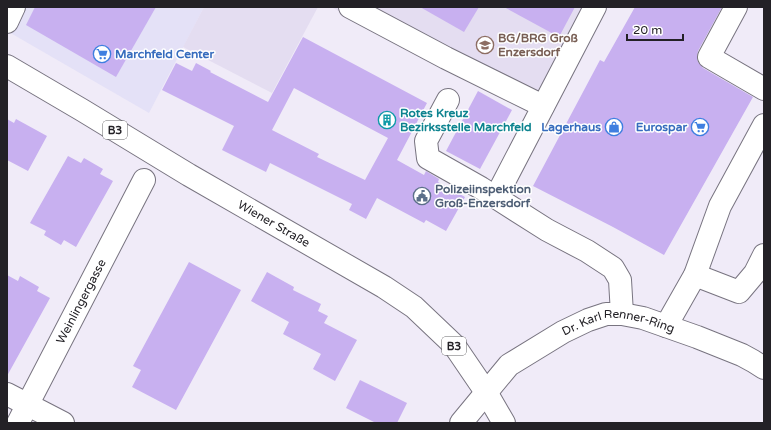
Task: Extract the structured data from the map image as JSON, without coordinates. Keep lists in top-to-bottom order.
{
  "streets": {
    "street": [
      "B3",
      "Wiener Straße",
      "Weinlingergasse",
      "Dr. Karl Renner-Ring"
    ]
  },
  "crossings": [
    ["Wiener Straße", "Dr. Karl Renner-Ring"]
  ],
  "places": {
    "school or university": ["BG/BRG Groß Enzersdorf"],
    "supermarket": ["Marchfeld Center", "Eurospar"],
    "building": ["Rotes Kreuz Bezirksstelle Marchfeld"],
    "shop": ["Lagerhaus"],
    "public building": ["Polizeiinspektion Groß-Enzersdorf"]
  },
  "scale_bar": "20 m"
}
